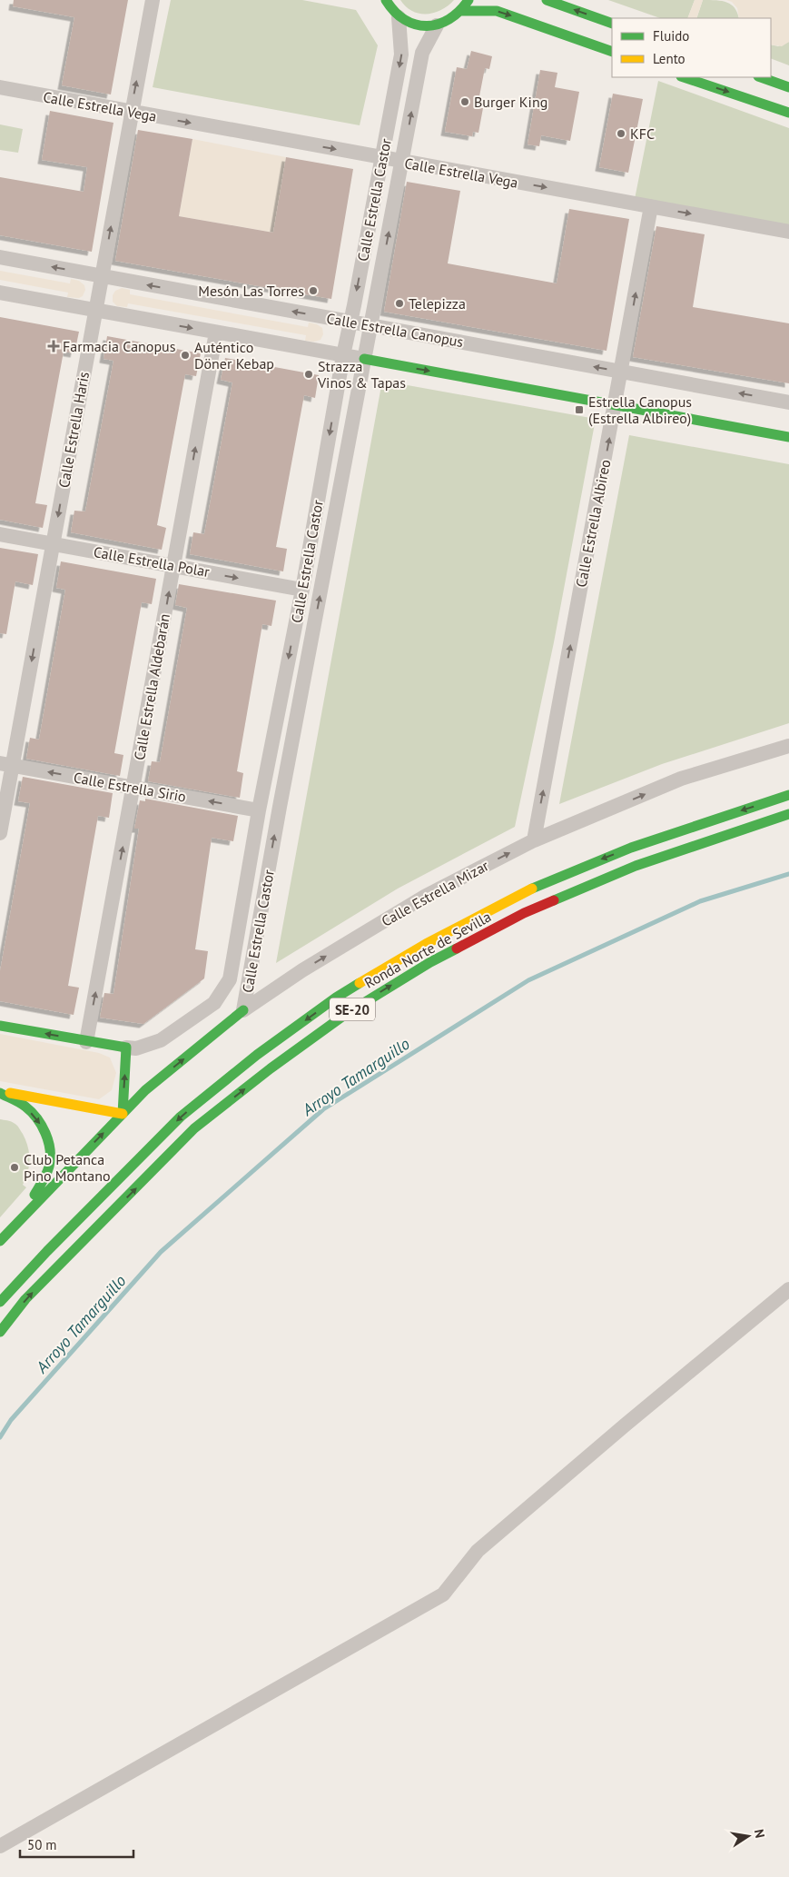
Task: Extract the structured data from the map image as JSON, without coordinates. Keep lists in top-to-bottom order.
{
  "streets": {
    "main road": ["Calle Estrella Mizar", "Ronda Norte de Sevilla", "SE-20"],
    "street": [
      "Calle Estrella Vega",
      "Calle Estrella Castor",
      "Calle Estrella Canopus",
      "Calle Estrella Haris",
      "Calle Estrella Albireo",
      "Calle Estrella Polar",
      "Calle Estrella Aldebarán",
      "Calle Estrella Sirio"
    ]
  },
  "crossings": [
    ["Calle Estrella Vega", "Calle Estrella Castor"],
    ["Calle Estrella Vega", "Calle Estrella Haris"],
    ["Calle Estrella Vega", "Calle Estrella Albireo"],
    ["Calle Estrella Castor", "Calle Estrella Canopus"],
    ["Calle Estrella Castor", "Calle Estrella Polar"],
    ["Calle Estrella Castor", "Calle Estrella Sirio"],
    ["Calle Estrella Castor", "Calle Estrella Mizar"],
    ["Calle Estrella Canopus", "Calle Estrella Haris"],
    ["Calle Estrella Canopus", "Calle Estrella Albireo"],
    ["Calle Estrella Haris", "Calle Estrella Polar"],
    ["Calle Estrella Haris", "Calle Estrella Sirio"],
    ["Calle Estrella Albireo", "Calle Estrella Mizar"],
    ["Calle Estrella Polar", "Calle Estrella Aldebarán"],
    ["Calle Estrella Aldebarán", "Calle Estrella Sirio"]
  ],
  "one_way": [
    "Calle Estrella Vega",
    "Calle Estrella Albireo",
    "Calle Estrella Polar",
    "Calle Estrella Aldebarán",
    "Calle Estrella Sirio",
    "Calle Estrella Mizar"
  ],
  "water": ["Arroyo Tamarguillo"],
  "places": {
    "other": [
      "Burger King",
      "KFC",
      "Mesón Las Torres",
      "Telepizza",
      "Auténtico Döner Kebap",
      "Strazza Vinos & Tapas",
      "Club Petanca Pino Montano"
    ],
    "health": ["Farmacia Canopus"],
    "transit": ["Estrella Canopus (Estrella Albireo)"]
  },
  "legend": ["Fluido", "Lento"],
  "scale_bar": "50 m",
  "north": "right"
}
